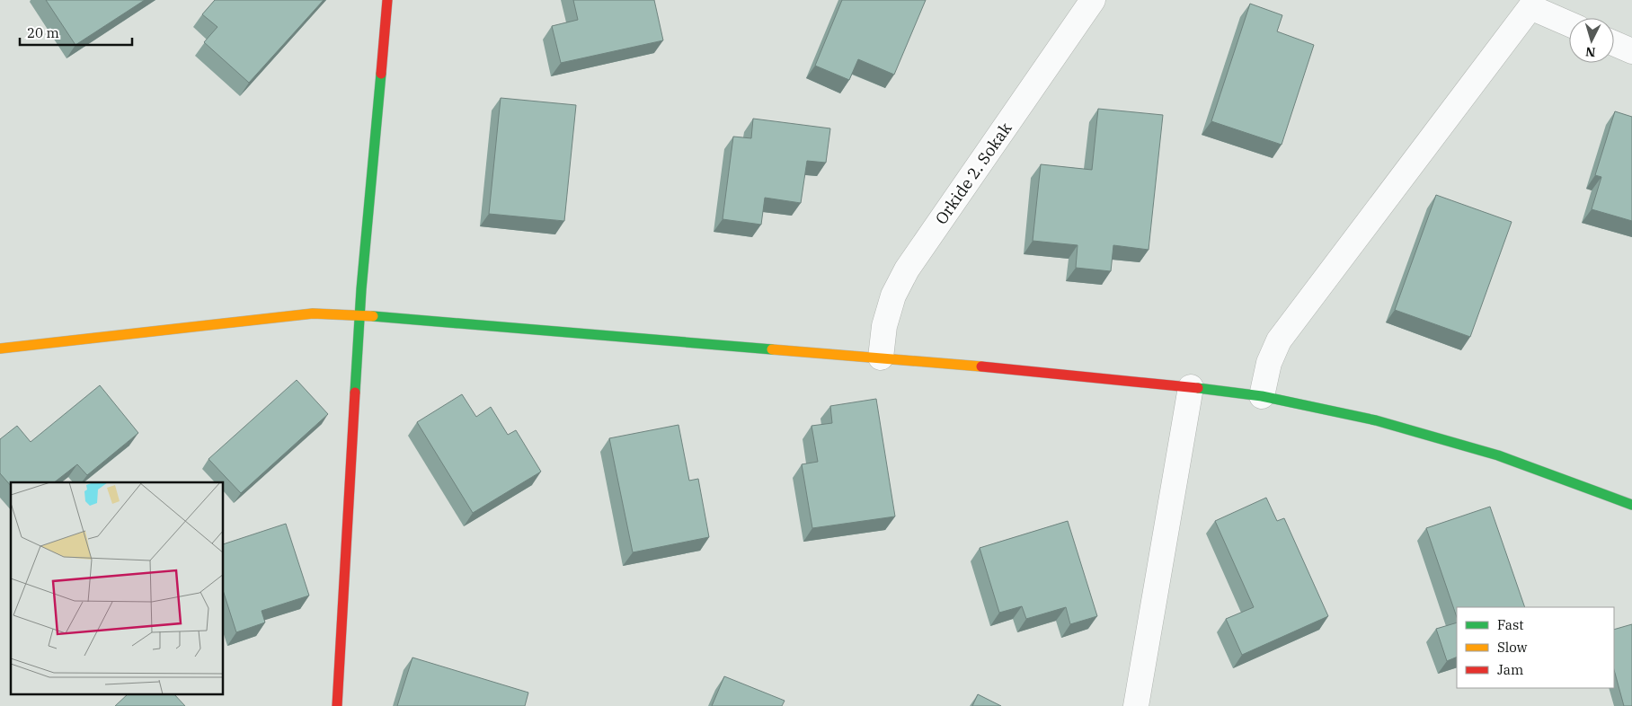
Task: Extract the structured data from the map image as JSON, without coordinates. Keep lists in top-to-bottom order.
{
  "streets": {
    "street": ["Orkide 2. Sokak"]
  },
  "legend": ["Fast", "Slow", "Jam"],
  "scale_bar": "20 m",
  "north": "bottom"
}
